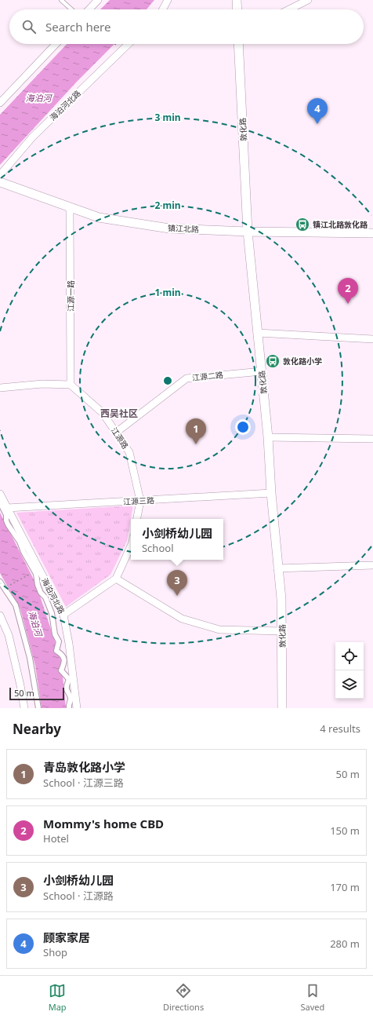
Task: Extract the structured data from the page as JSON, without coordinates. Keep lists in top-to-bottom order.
{
  "streets": {
    "street": [
      "海泊河北路",
      "敦化路",
      "镇江北路",
      "江源一路",
      "江源二路",
      "江源路",
      "江源三路"
    ]
  },
  "crossings": [
    ["海泊河北路", "江源三路"],
    ["敦化路", "镇江北路"],
    ["敦化路", "江源二路"],
    ["敦化路", "江源三路"],
    ["镇江北路", "江源一路"],
    ["江源一路", "江源路"],
    ["江源二路", "江源路"],
    ["江源路", "江源三路"]
  ],
  "districts": ["西吴社区"],
  "water": ["海泊河"],
  "places": {
    "bus stop": ["镇江北路敦化路", "敦化路小学"]
  },
  "scale_bar": "50 m",
  "page": {
    "search": "Search here",
    "pins": [
      "4",
      "2",
      "1",
      "3"
    ],
    "popup": ["小剑桥幼儿园", "School"],
    "scale": "50 m",
    "heading": ["Nearby", "4 results"],
    "list": [
      {
        "mark": "1",
        "name": "青岛敦化路小学",
        "note": "School · 江源三路",
        "value": "50 m"
      },
      {
        "mark": "2",
        "name": "Mommy's home CBD",
        "note": "Hotel",
        "value": "150 m"
      },
      {
        "mark": "3",
        "name": "小剑桥幼儿园",
        "note": "School · 江源路",
        "value": "170 m"
      },
      {
        "mark": "4",
        "name": "顾家家居",
        "note": "Shop",
        "value": "280 m"
      }
    ],
    "nav": ["Map", "Directions", "Saved"]
  },
  "rings": ["3 min", "2 min", "1 min"]
}
